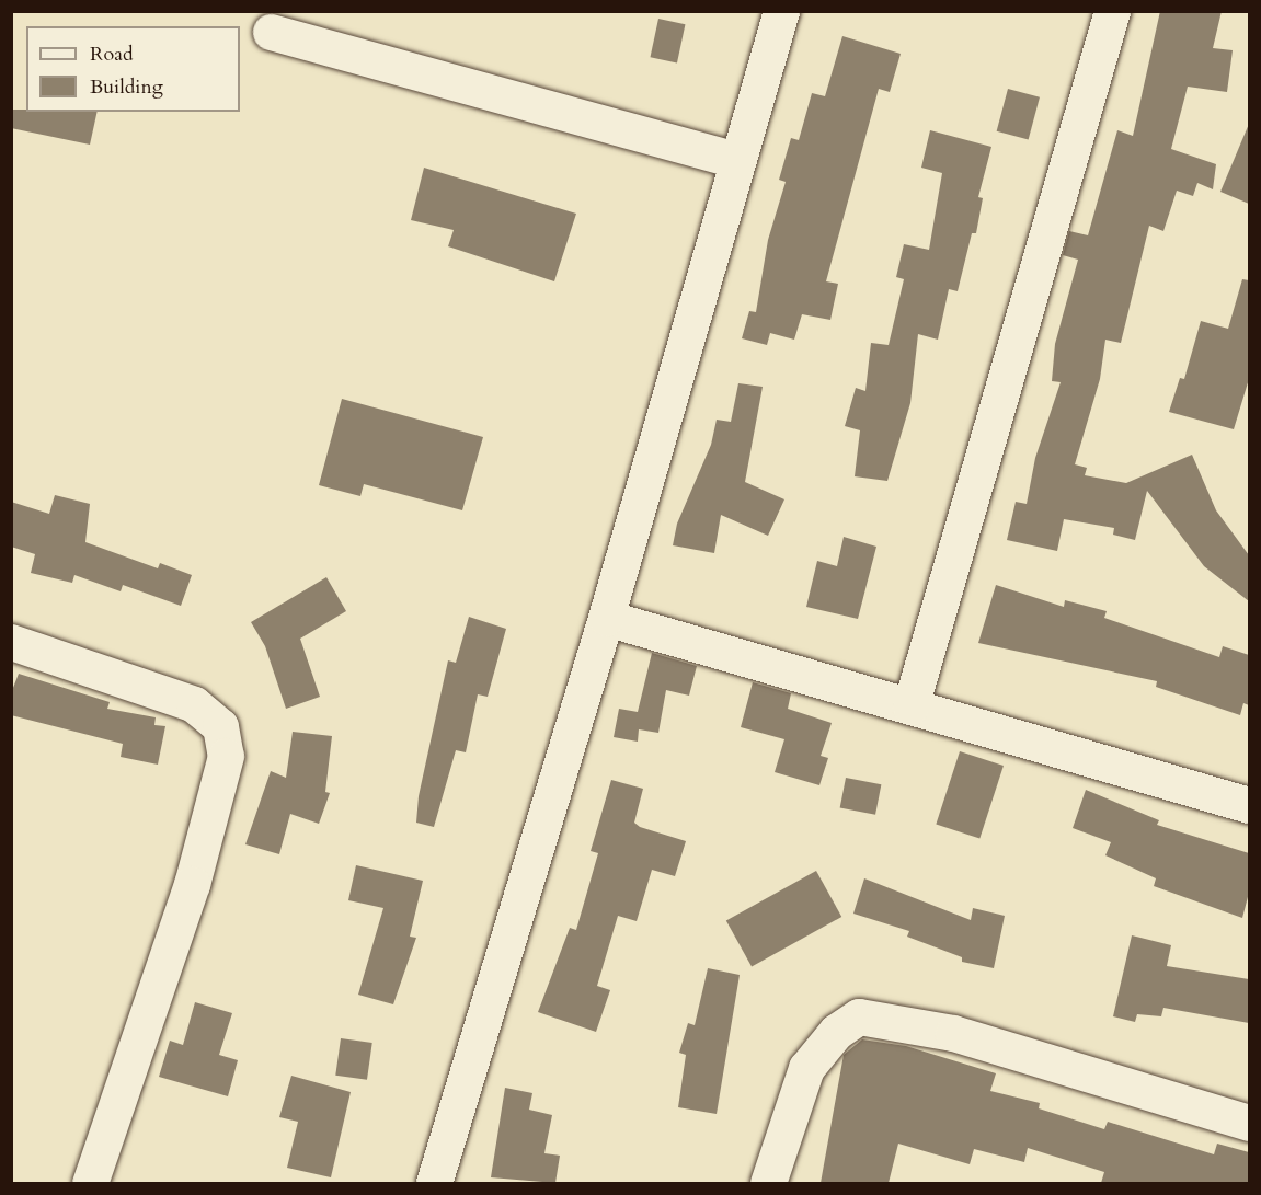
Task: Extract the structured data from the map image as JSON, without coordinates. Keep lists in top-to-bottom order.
{
  "legend": ["Road", "Building"]
}
